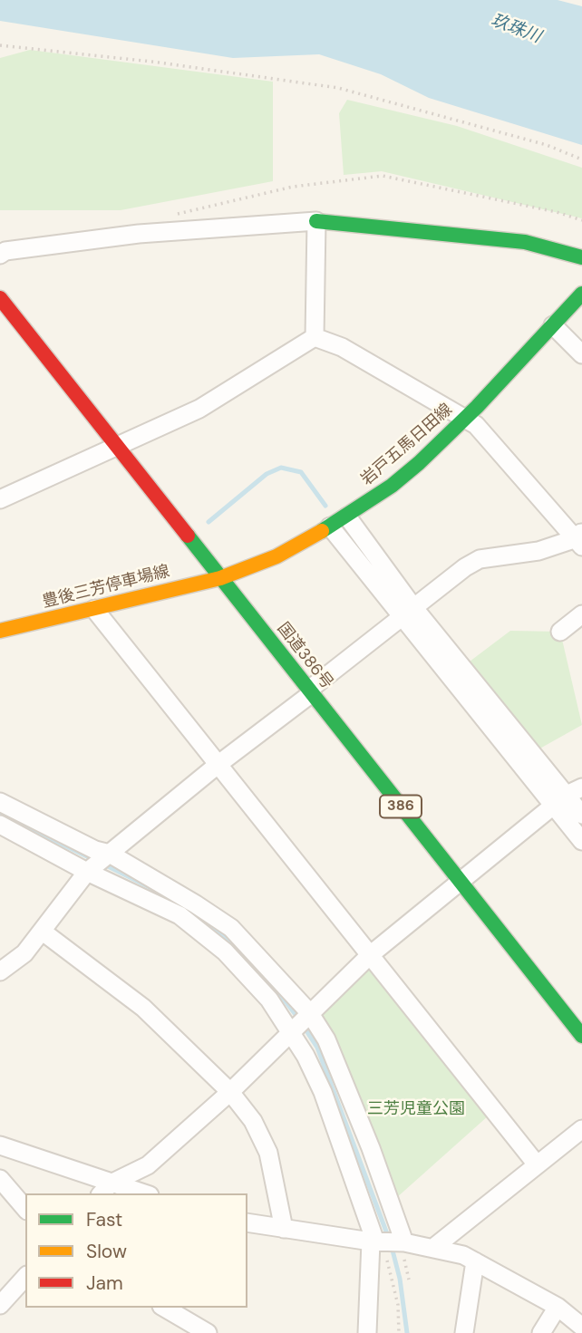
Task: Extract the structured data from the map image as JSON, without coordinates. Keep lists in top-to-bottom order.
{
  "streets": {
    "main road": [
      "岩戸五馬日田線",
      "豊後三芳停車場線",
      "国道386号",
      "386"
    ]
  },
  "crossings": [
    ["岩戸五馬日田線", "豊後三芳停車場線"],
    ["岩戸五馬日田線", "国道386号"],
    ["豊後三芳停車場線", "国道386号"]
  ],
  "water": ["玖珠川"],
  "parks": ["三芳児童公園"],
  "legend": ["Fast", "Slow", "Jam"]
}
